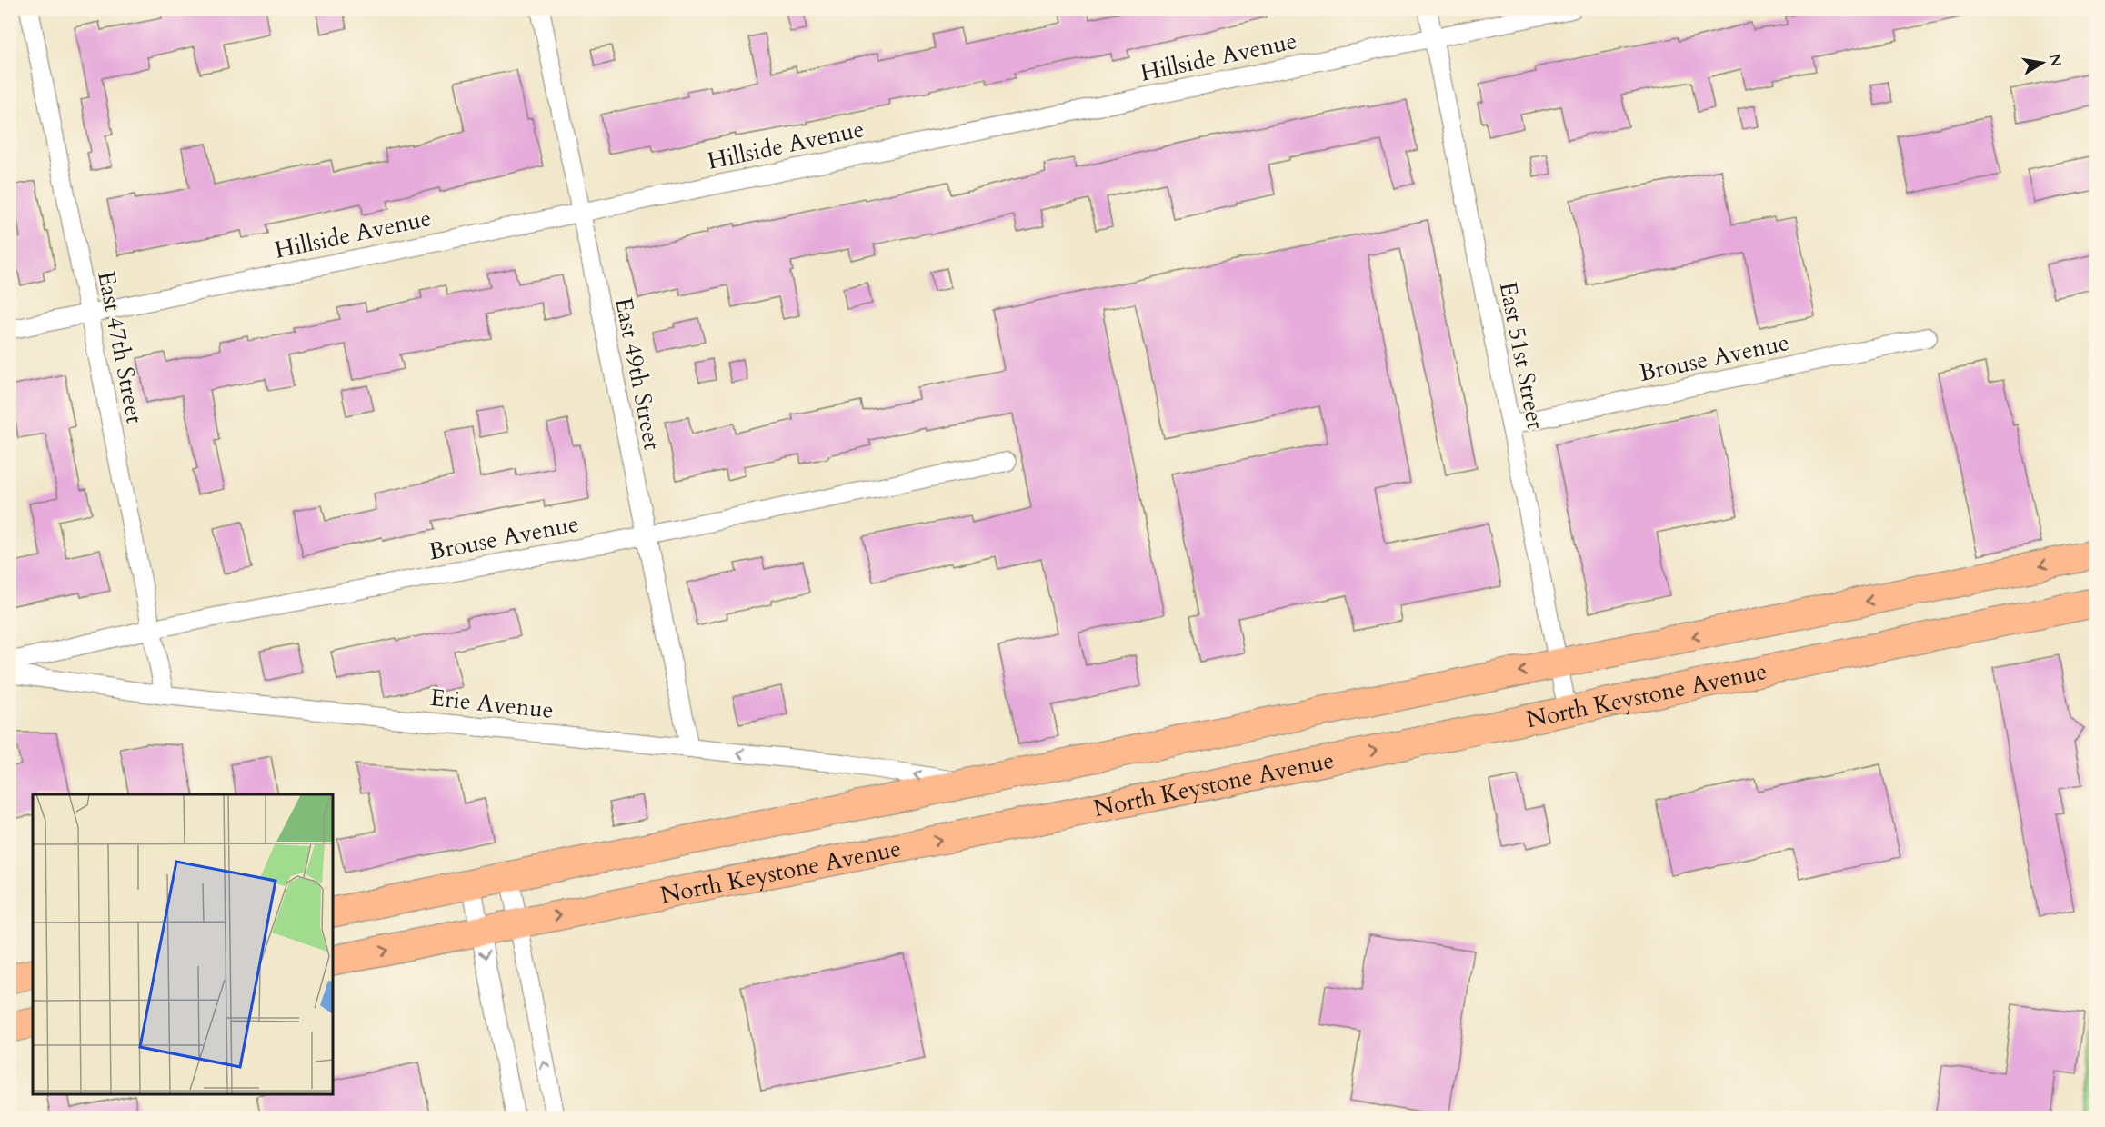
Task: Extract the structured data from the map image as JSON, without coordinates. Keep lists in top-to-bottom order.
{
  "streets": {
    "main road": ["North Keystone Avenue"],
    "street": [
      "Hillside Avenue",
      "East 47th Street",
      "East 51st Street",
      "Brouse Avenue",
      "East 49th Street",
      "Erie Avenue"
    ]
  },
  "crossings": [
    ["Hillside Avenue", "East 47th Street"],
    ["Hillside Avenue", "East 51st Street"],
    ["Hillside Avenue", "East 49th Street"],
    ["East 47th Street", "Brouse Avenue"],
    ["East 47th Street", "Erie Avenue"],
    ["East 51st Street", "Brouse Avenue"],
    ["East 51st Street", "North Keystone Avenue"],
    ["Brouse Avenue", "East 49th Street"],
    ["East 49th Street", "Erie Avenue"],
    ["North Keystone Avenue", "Erie Avenue"]
  ],
  "north": "right"
}
